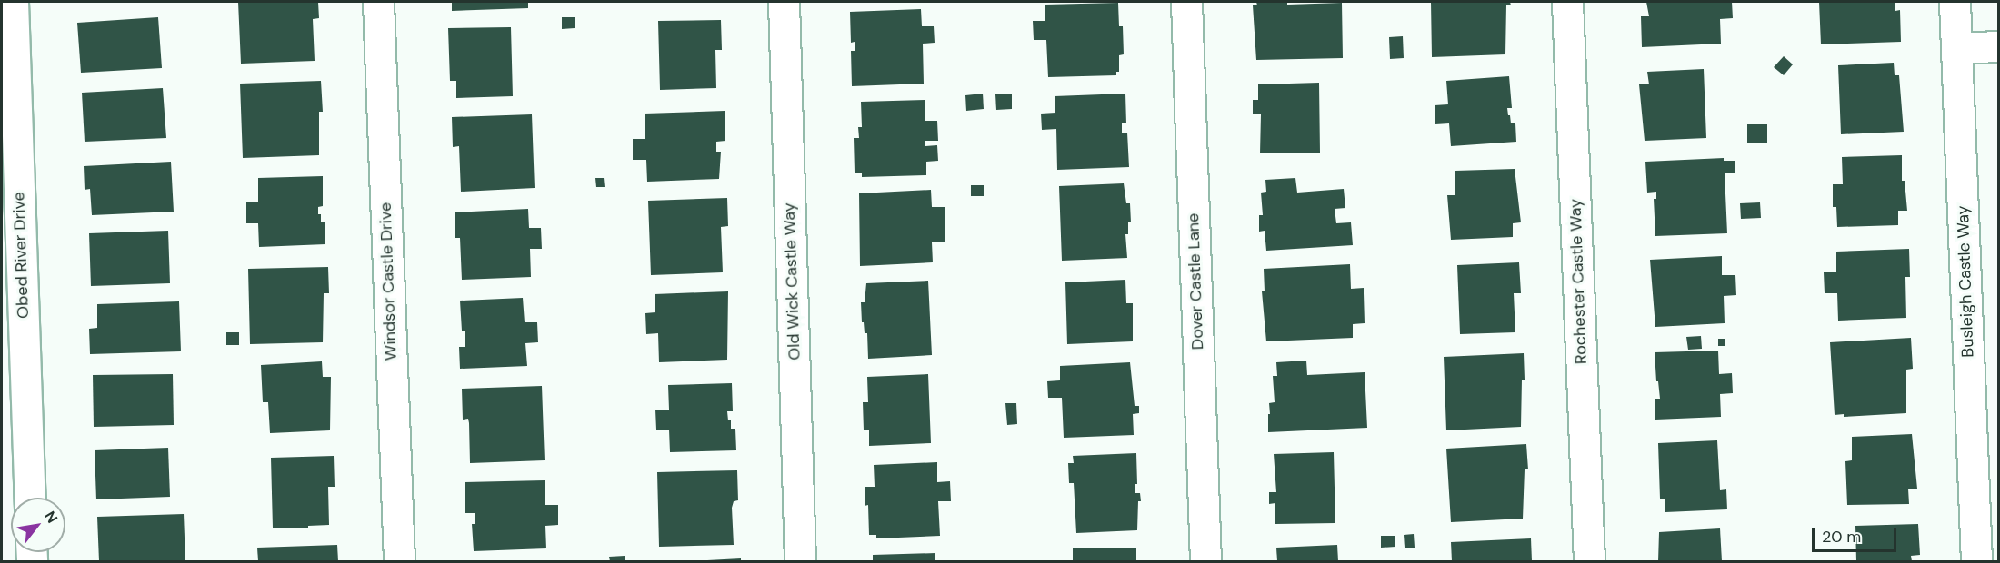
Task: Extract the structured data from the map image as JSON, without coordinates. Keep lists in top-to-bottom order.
{
  "streets": {
    "street": [
      "Obed River Drive",
      "Windsor Castle Drive",
      "Old Wick Castle Way",
      "Dover Castle Lane",
      "Rochester Castle Way",
      "Busleigh Castle Way"
    ]
  },
  "scale_bar": "20 m",
  "north": "top right"
}
